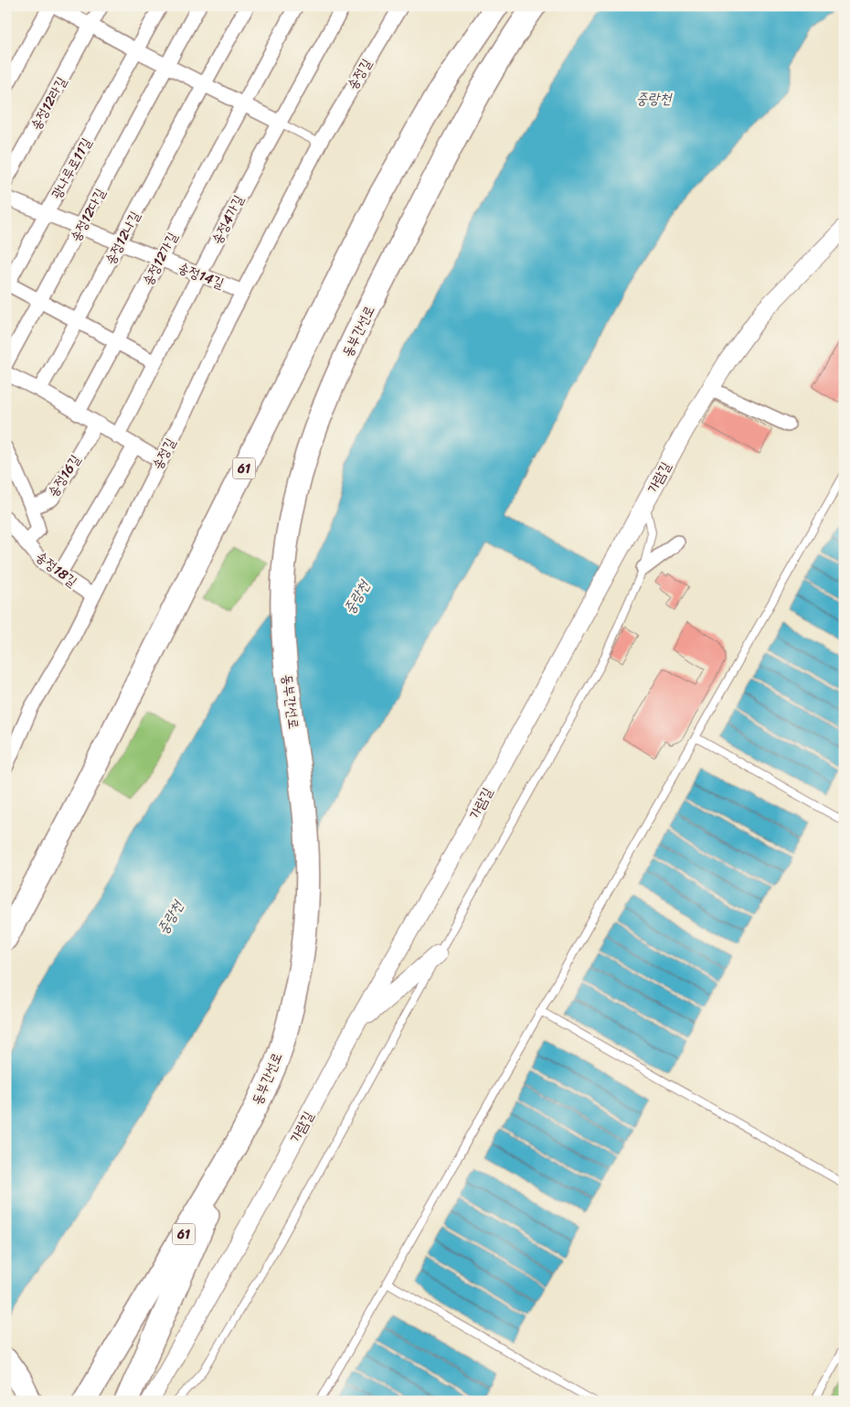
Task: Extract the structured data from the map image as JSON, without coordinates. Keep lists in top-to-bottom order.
{
  "streets": {
    "highway": ["동부간선로", "61"],
    "street": [
      "송정길",
      "송정12라길",
      "광나루로11길",
      "송정12다길",
      "송정4가길",
      "송정12나길",
      "송정12가길",
      "송정14길",
      "송정16길",
      "가람길",
      "송정18길"
    ]
  },
  "crossings": [
    ["송정길", "송정14길"],
    ["송정길", "송정18길"],
    ["광나루로11길", "송정14길"],
    ["송정12다길", "송정14길"],
    ["송정4가길", "송정14길"],
    ["송정12나길", "송정14길"],
    ["송정12가길", "송정14길"]
  ],
  "water": ["중랑천"]
}
